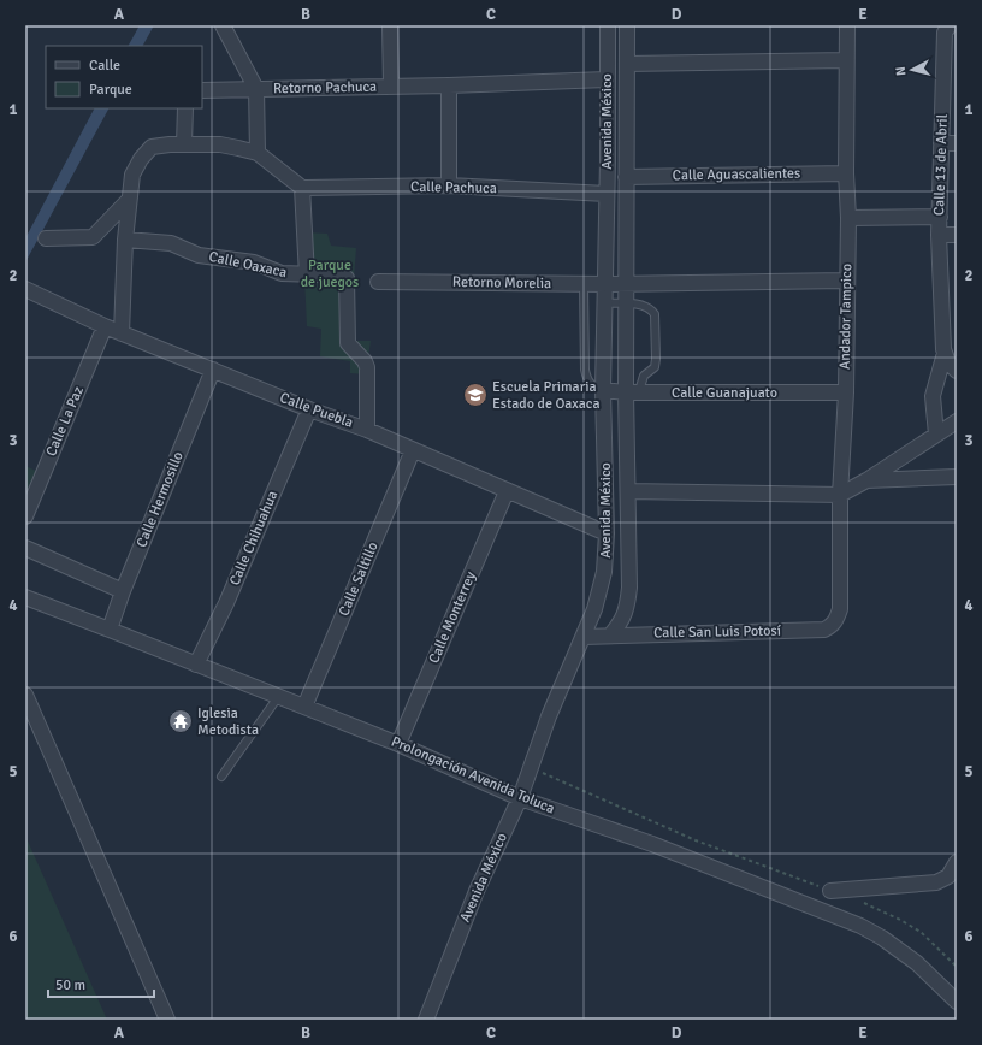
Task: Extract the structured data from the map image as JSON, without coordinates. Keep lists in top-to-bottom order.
{
  "streets": {
    "street": [
      "Retorno Pachuca",
      "Avenida México",
      "Calle 13 de Abril",
      "Calle Aguascalientes",
      "Calle Pachuca",
      "Calle Oaxaca",
      "Retorno Morelia",
      "Andador Tampico",
      "Calle Guanajuato",
      "Calle Puebla",
      "Calle La Paz",
      "Calle Hermosillo",
      "Calle Chihuahua",
      "Calle Saltillo",
      "Calle Monterrey",
      "Calle San Luis Potosí",
      "Prolongación Avenida Toluca"
    ]
  },
  "crossings": [
    ["Retorno Pachuca", "Avenida México"],
    ["Avenida México", "Calle Aguascalientes"],
    ["Avenida México", "Calle Pachuca"],
    ["Avenida México", "Retorno Morelia"],
    ["Avenida México", "Calle Guanajuato"],
    ["Avenida México", "Calle Puebla"],
    ["Avenida México", "Calle San Luis Potosí"],
    ["Avenida México", "Prolongación Avenida Toluca"],
    ["Calle Aguascalientes", "Andador Tampico"],
    ["Calle Oaxaca", "Calle Puebla"],
    ["Andador Tampico", "Calle Guanajuato"],
    ["Andador Tampico", "Calle San Luis Potosí"],
    ["Calle Puebla", "Calle La Paz"],
    ["Calle Puebla", "Calle Hermosillo"],
    ["Calle Puebla", "Calle Chihuahua"],
    ["Calle Puebla", "Calle Saltillo"],
    ["Calle Puebla", "Calle Monterrey"],
    ["Calle Hermosillo", "Prolongación Avenida Toluca"],
    ["Calle Chihuahua", "Prolongación Avenida Toluca"],
    ["Calle Saltillo", "Prolongación Avenida Toluca"],
    ["Calle Monterrey", "Prolongación Avenida Toluca"]
  ],
  "parks": ["Parque de juegos"],
  "places": {
    "school or university": ["Escuela Primaria Estado de Oaxaca"],
    "temple": ["Iglesia Metodista"]
  },
  "legend": ["Calle", "Parque"],
  "scale_bar": "50 m",
  "north": "left",
  "grid": {
    "columns": [
      "A",
      "B",
      "C",
      "D",
      "E"
    ],
    "rows": [
      "1",
      "2",
      "3",
      "4",
      "5",
      "6"
    ]
  }
}
